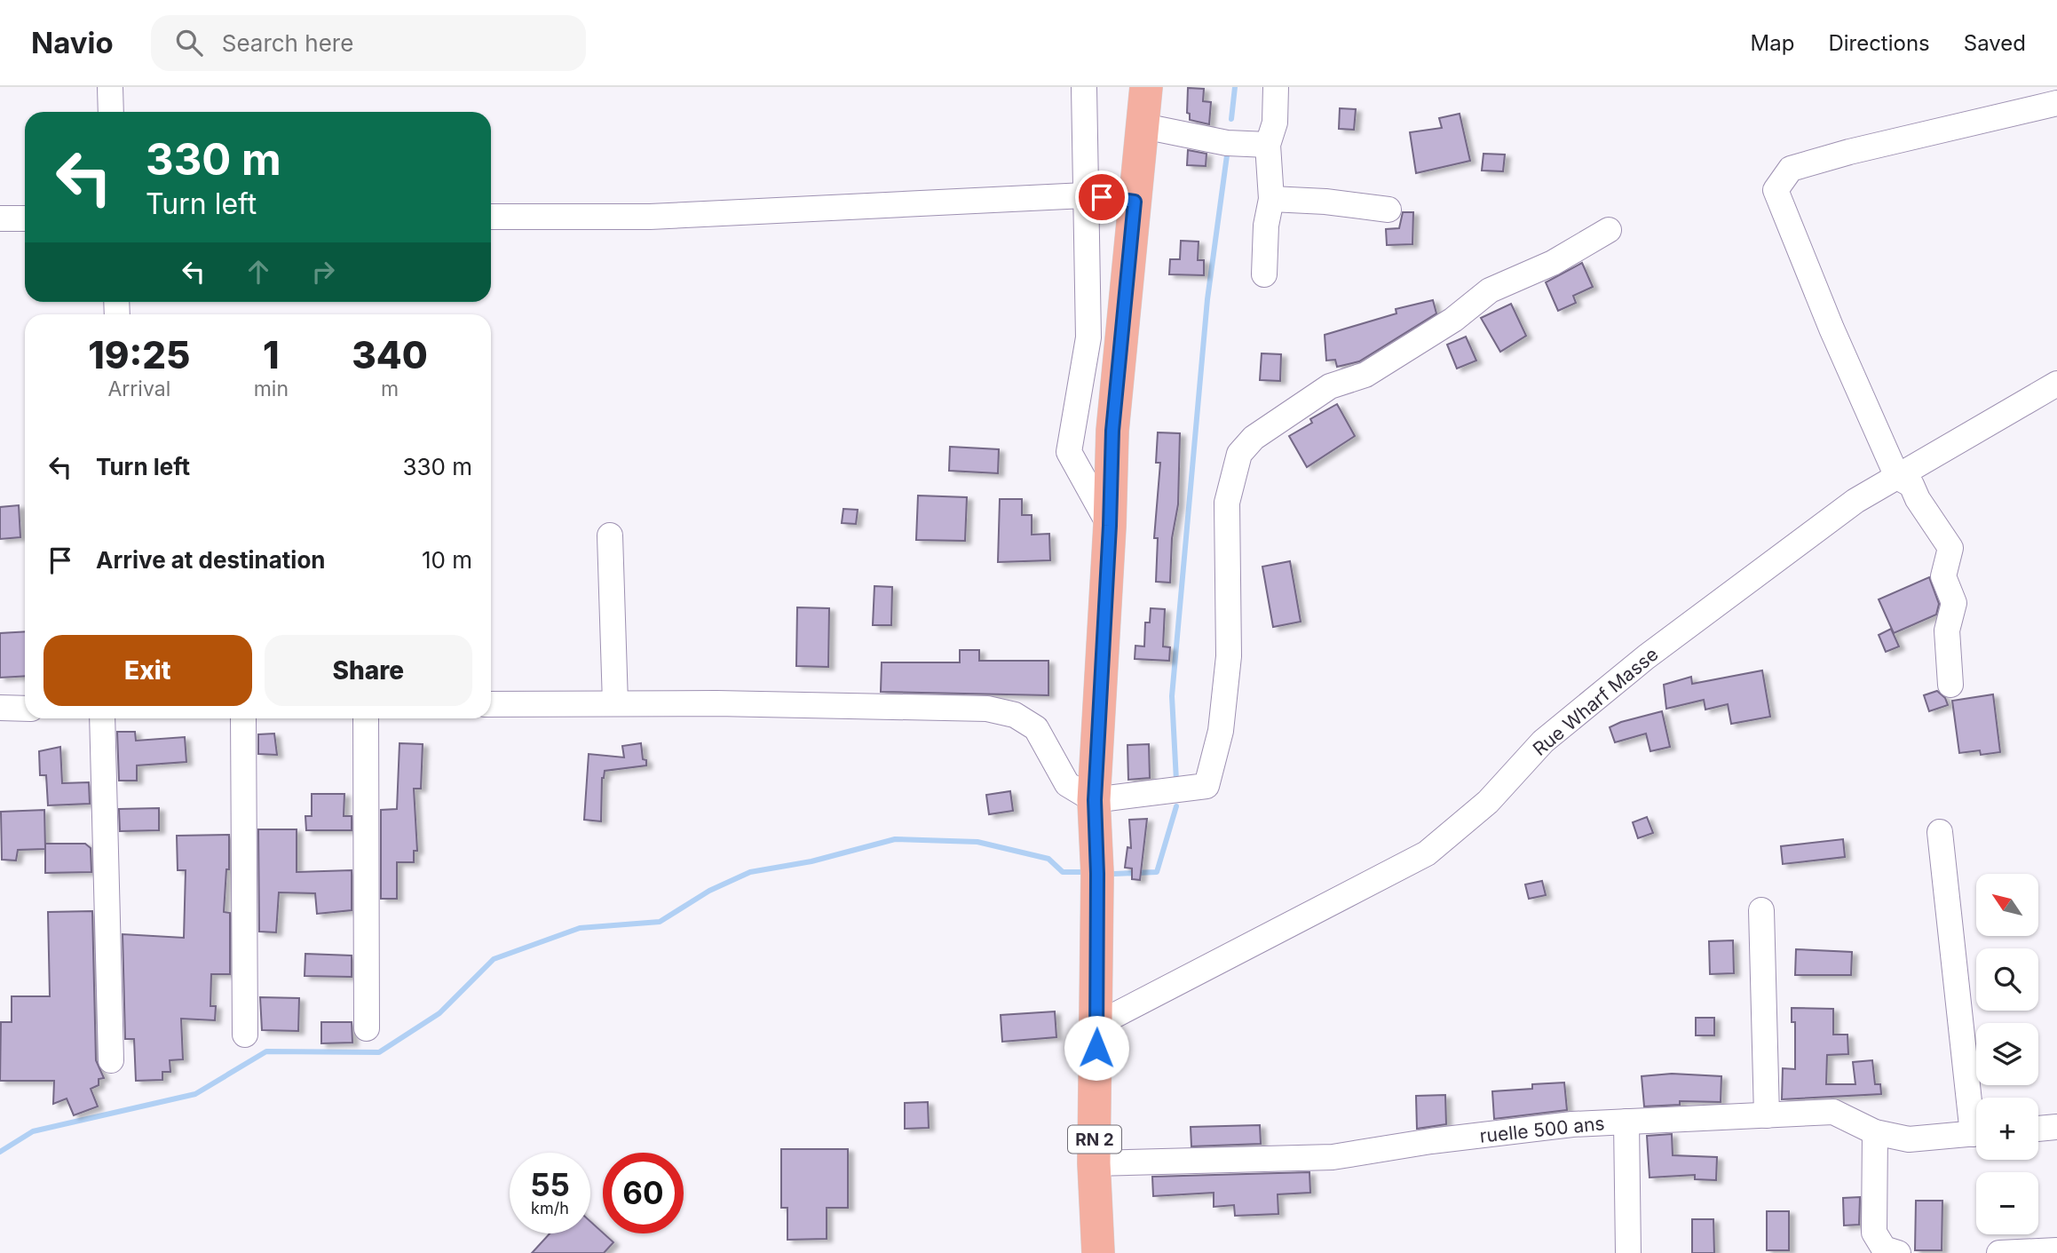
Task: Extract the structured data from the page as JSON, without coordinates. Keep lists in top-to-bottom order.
{
  "streets": {
    "main road": ["RN 2"],
    "street": ["Rue Wharf Masse", "ruelle 500 ans"]
  },
  "crossings": [
    ["Rue Wharf Masse", "RN 2"],
    ["ruelle 500 ans", "RN 2"]
  ],
  "north": "top left",
  "page": {
    "header": "Navio",
    "search": "Search here",
    "nav": ["Map", "Directions", "Saved"],
    "turn": ["330 m", "Turn left"],
    "eta": [
      "19:25",
      "Arrival",
      "1",
      "min",
      "340",
      "m"
    ],
    "list": [
      {
        "name": "Turn left",
        "value": "330 m"
      },
      {
        "name": "Arrive at destination",
        "value": "10 m"
      }
    ],
    "buttons": ["Exit", "Share"],
    "map_buttons": ["+", "−"],
    "speed": "55 km/h",
    "limit": "60"
  }
}
